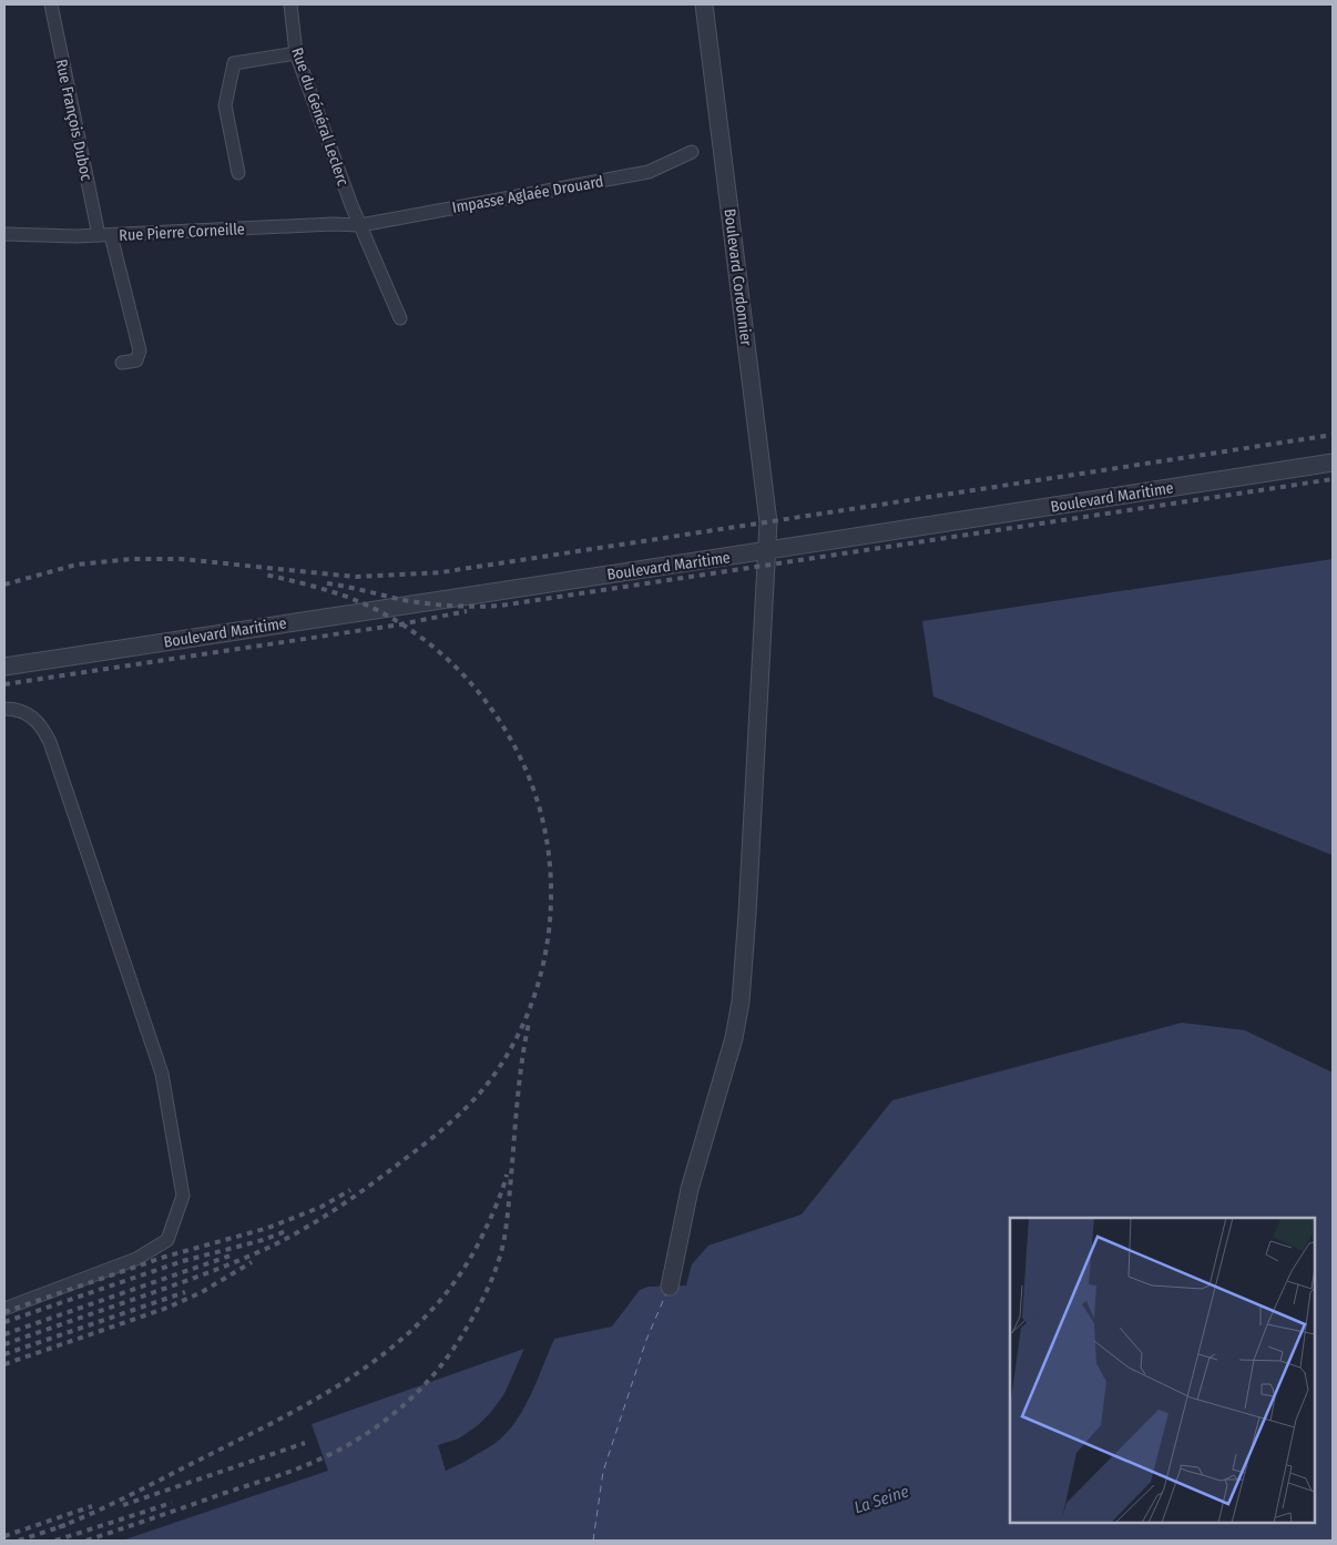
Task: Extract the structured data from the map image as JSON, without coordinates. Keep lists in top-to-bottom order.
{
  "streets": {
    "street": [
      "Rue du Général Leclerc",
      "Rue François Duboc",
      "Impasse Aglaée Drouard",
      "Rue Pierre Corneille",
      "Boulevard Cordonnier",
      "Boulevard Maritime"
    ]
  },
  "crossings": [
    ["Rue du Général Leclerc", "Impasse Aglaée Drouard"],
    ["Rue du Général Leclerc", "Rue Pierre Corneille"],
    ["Rue François Duboc", "Rue Pierre Corneille"],
    ["Impasse Aglaée Drouard", "Rue Pierre Corneille"],
    ["Boulevard Cordonnier", "Boulevard Maritime"]
  ],
  "water": ["La Seine"]
}
